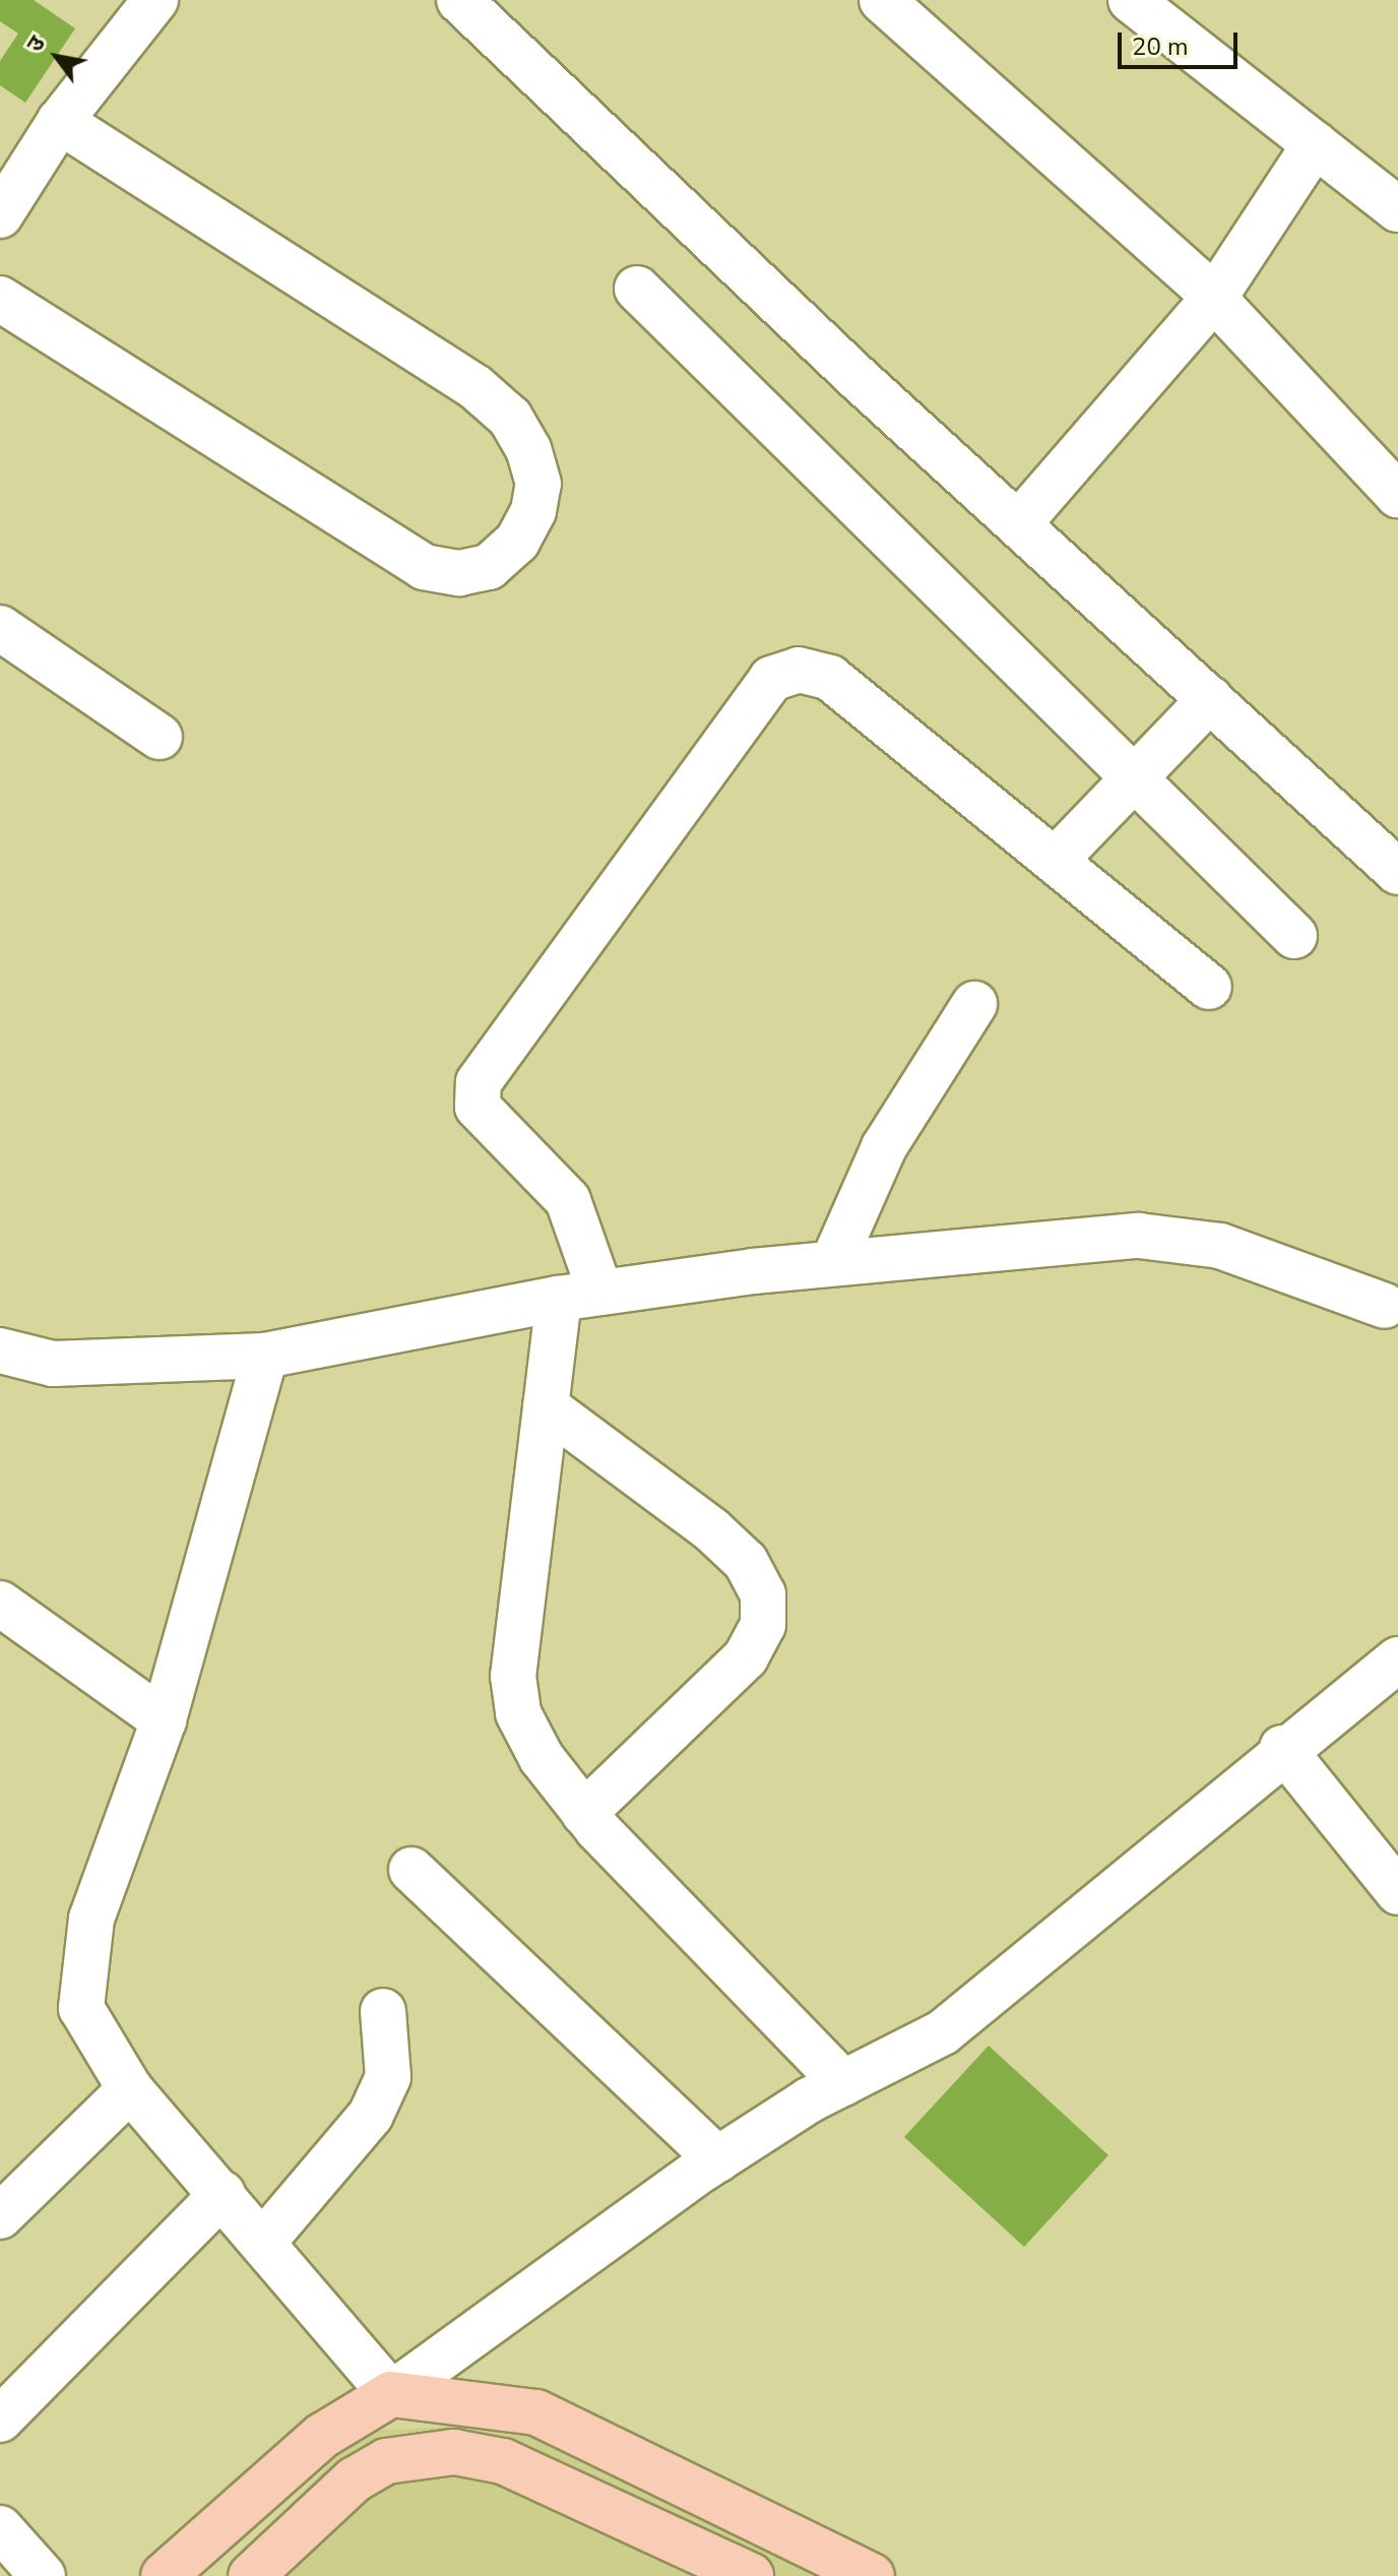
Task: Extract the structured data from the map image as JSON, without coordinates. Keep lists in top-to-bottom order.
{
  "scale_bar": "20 m",
  "north": "top left"
}
